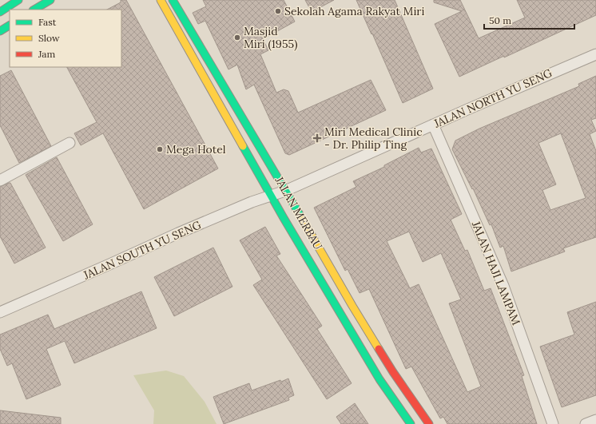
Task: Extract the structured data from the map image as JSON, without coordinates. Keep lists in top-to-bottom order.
{
  "streets": {
    "street": [
      "JALAN NORTH YU SENG",
      "JALAN MERBAU",
      "JALAN SOUTH YU SENG",
      "JALAN HAJI LAMPAM"
    ]
  },
  "crossings": [
    ["JALAN NORTH YU SENG", "JALAN MERBAU"],
    ["JALAN NORTH YU SENG", "JALAN SOUTH YU SENG"],
    ["JALAN NORTH YU SENG", "JALAN HAJI LAMPAM"],
    ["JALAN MERBAU", "JALAN SOUTH YU SENG"]
  ],
  "places": {
    "other": ["Sekolah Agama Rakyat Miri", "Masjid Miri (1955)", "Mega Hotel"],
    "health": ["Miri Medical Clinic - Dr. Philip Ting"]
  },
  "legend": ["Fast", "Slow", "Jam"],
  "scale_bar": "50 m"
}
